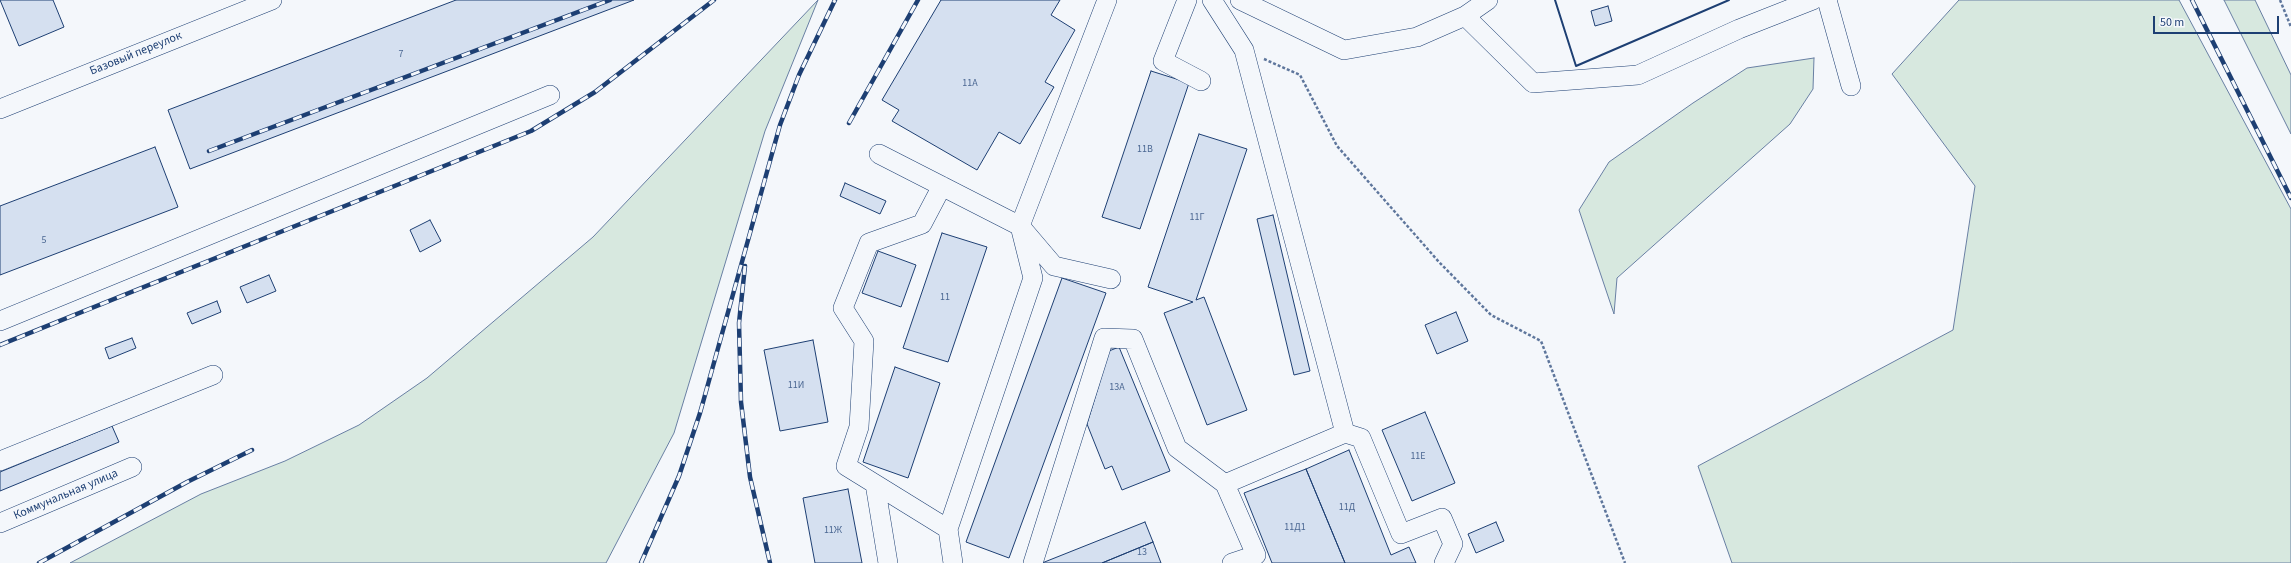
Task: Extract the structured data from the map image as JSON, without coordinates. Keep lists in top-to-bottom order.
{
  "streets": {
    "street": ["Базовый переулок", "Коммунальная улица"]
  },
  "house_numbers": [
    "7",
    "11А",
    "11В",
    "11Г",
    "5",
    "11",
    "11И",
    "13А",
    "11Е",
    "11Д",
    "11Д1",
    "11Ж",
    "13"
  ],
  "scale_bar": "50 m"
}
